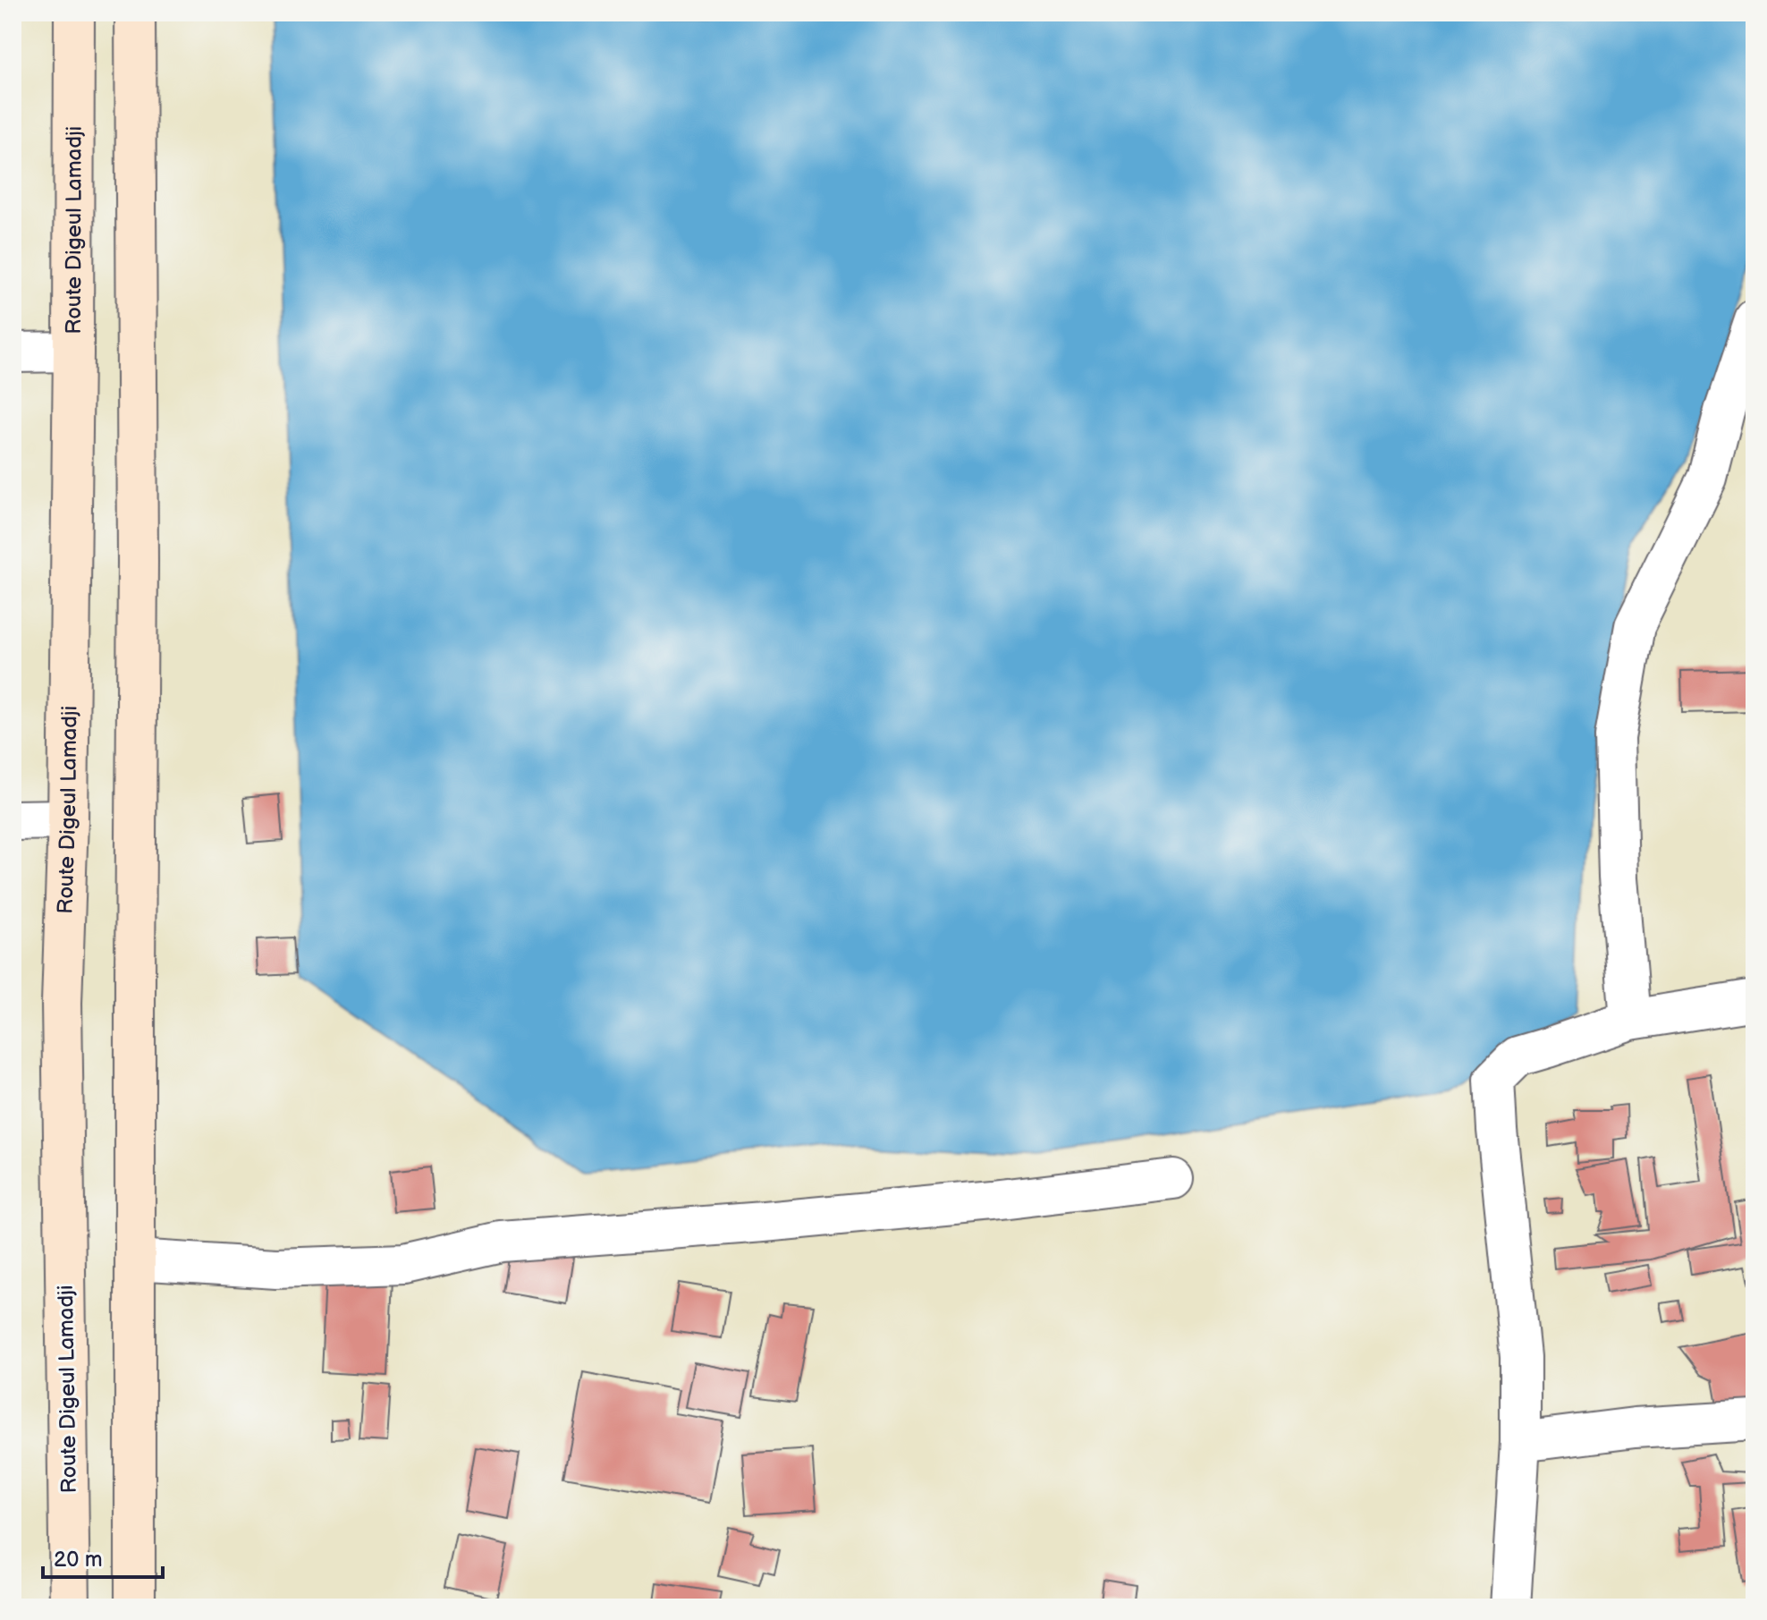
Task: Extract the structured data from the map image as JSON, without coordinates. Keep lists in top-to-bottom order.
{
  "streets": {
    "main road": ["Route Digeul Lamadji"]
  },
  "scale_bar": "20 m"
}
